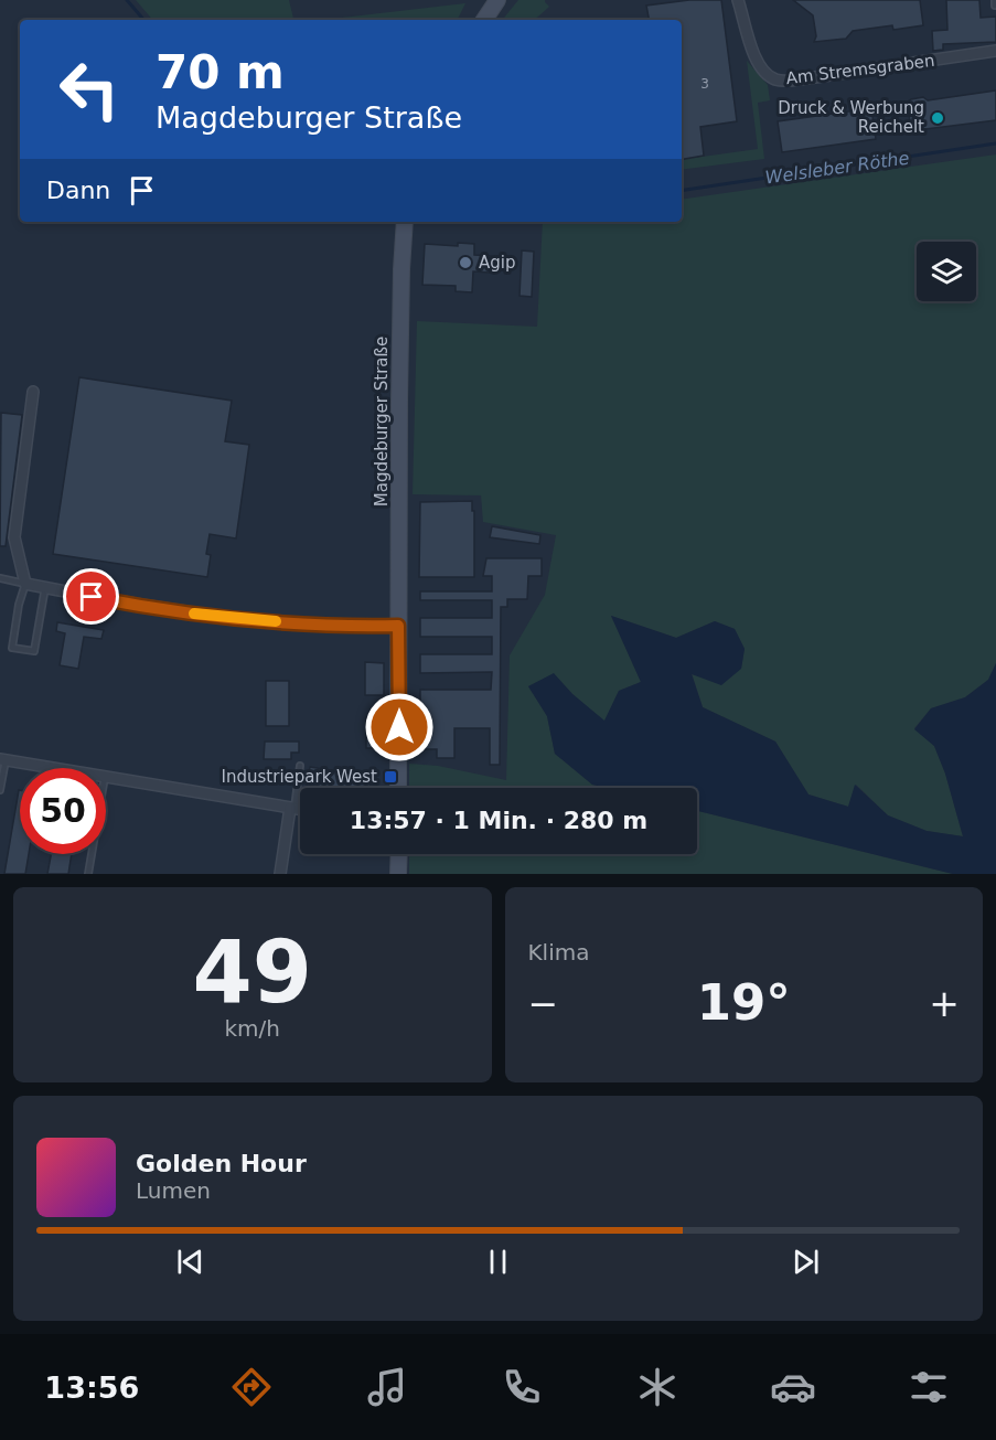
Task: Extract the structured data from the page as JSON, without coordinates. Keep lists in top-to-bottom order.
{
  "streets": {
    "main road": ["Magdeburger Straße"],
    "street": ["Am Stremsgraben"]
  },
  "water": ["Welsleber Röthe"],
  "places": {
    "other": ["Druck & Werbung Reichelt", "Agip"],
    "transit": ["Industriepark West"]
  },
  "house_numbers": ["3"],
  "page": {
    "turn": ["70 m", "Magdeburger Straße"],
    "then": "Dann",
    "limit": "50",
    "trip": "13:57 · 1 Min. · 280 m",
    "tile": [
      ["49", "km/h"],
      "Klima"
    ],
    "heat": ["−", "19°", "+"],
    "song": ["Golden Hour", "Lumen"],
    "tabs": "13:56"
  }
}
